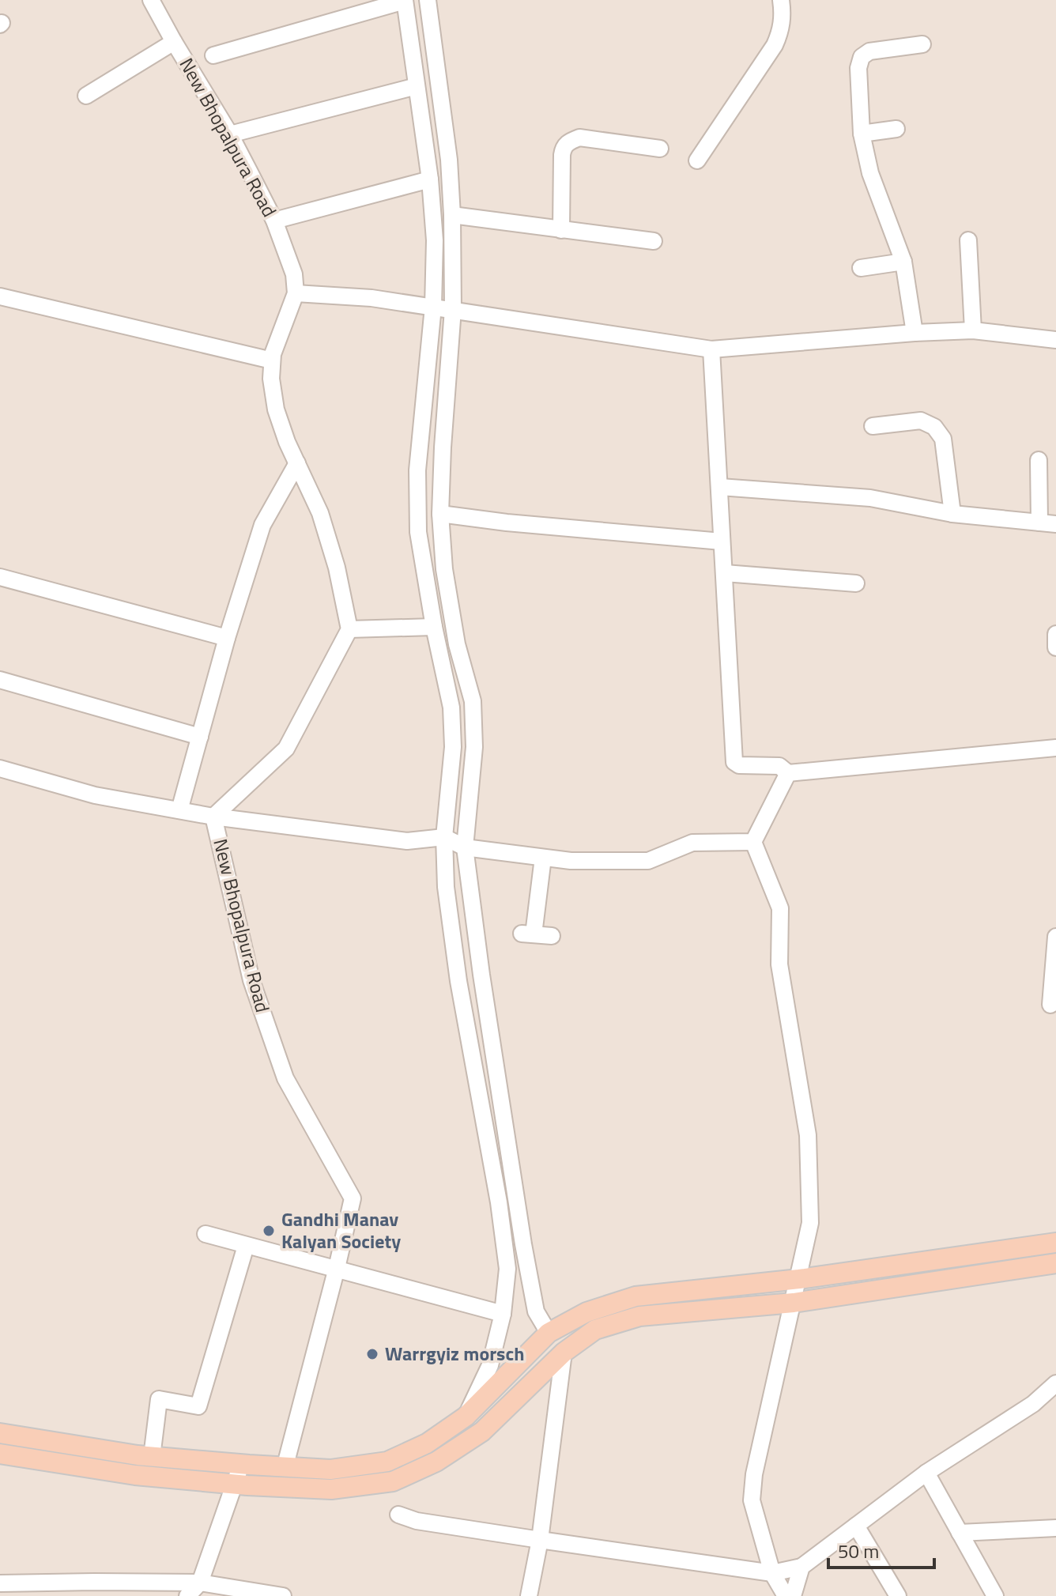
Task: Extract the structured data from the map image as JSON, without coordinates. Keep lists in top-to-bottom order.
{
  "streets": {
    "street": ["New Bhopalpura Road"]
  },
  "places": ["Gandhi Manav Kalyan Society", "Warrgyiz morsch"],
  "scale_bar": "50 m"
}
